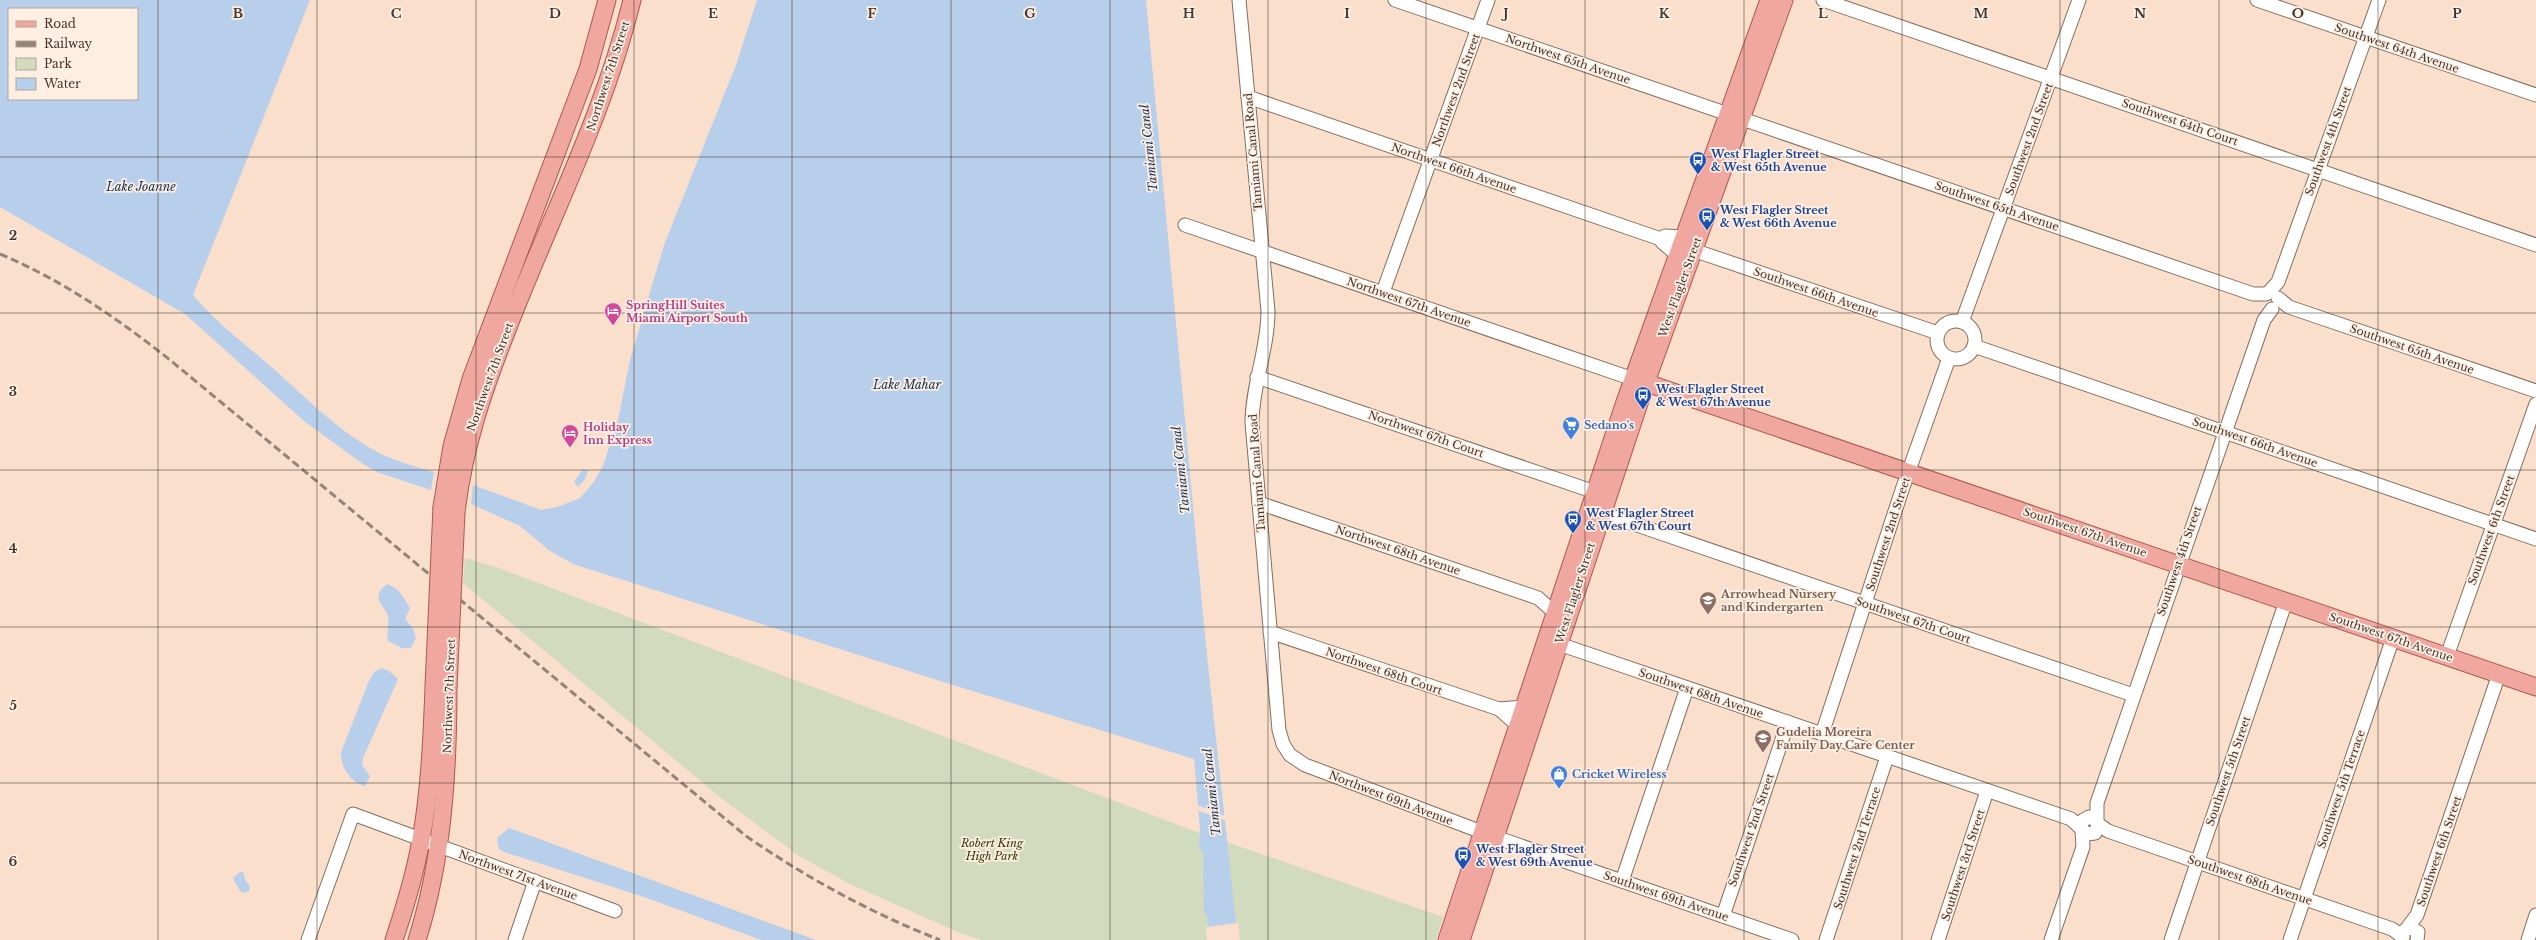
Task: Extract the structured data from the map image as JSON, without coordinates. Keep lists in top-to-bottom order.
{
  "streets": {
    "main road": ["Northwest 7th Street", "West Flagler Street", "Southwest 67th Avenue"],
    "street": [
      "Southwest 64th Avenue",
      "Northwest 65th Avenue",
      "Northwest 2nd Street",
      "Southwest 64th Court",
      "Southwest 2nd Street",
      "Southwest 4th Street",
      "Tamiami Canal Road",
      "Northwest 66th Avenue",
      "Southwest 65th Avenue",
      "Southwest 66th Avenue",
      "Northwest 67th Avenue",
      "Northwest 67th Court",
      "Southwest 6th Street",
      "Northwest 68th Avenue",
      "Southwest 67th Court",
      "Northwest 68th Court",
      "Southwest 68th Avenue",
      "Southwest 5th Street",
      "Southwest 5th Terrace",
      "Northwest 69th Avenue",
      "Southwest 2nd Terrace",
      "Southwest 3rd Street",
      "Northwest 71st Avenue",
      "Southwest 69th Avenue"
    ]
  },
  "crossings": [
    ["Southwest 64th Avenue", "Southwest 4th Street"],
    ["Northwest 65th Avenue", "Northwest 2nd Street"],
    ["Northwest 65th Avenue", "Southwest 65th Avenue"],
    ["Northwest 65th Avenue", "West Flagler Street"],
    ["Northwest 7th Street", "Northwest 71st Avenue"],
    ["Northwest 2nd Street", "Northwest 66th Avenue"],
    ["Northwest 2nd Street", "Northwest 67th Avenue"],
    ["Southwest 64th Court", "Southwest 2nd Street"],
    ["Southwest 64th Court", "Southwest 4th Street"],
    ["Southwest 2nd Street", "Southwest 65th Avenue"],
    ["Southwest 2nd Street", "Southwest 66th Avenue"],
    ["Southwest 2nd Street", "Southwest 67th Avenue"],
    ["Southwest 2nd Street", "Southwest 67th Court"],
    ["Southwest 2nd Street", "Southwest 68th Avenue"],
    ["Southwest 2nd Street", "Southwest 69th Avenue"],
    ["Southwest 4th Street", "Southwest 65th Avenue"],
    ["Southwest 4th Street", "Southwest 66th Avenue"],
    ["Southwest 4th Street", "Southwest 67th Avenue"],
    ["Southwest 4th Street", "Southwest 67th Court"],
    ["Southwest 4th Street", "Southwest 68th Avenue"],
    ["Tamiami Canal Road", "Northwest 66th Avenue"],
    ["Tamiami Canal Road", "Northwest 67th Avenue"],
    ["Tamiami Canal Road", "Northwest 67th Court"],
    ["Tamiami Canal Road", "Northwest 68th Avenue"],
    ["Tamiami Canal Road", "Northwest 68th Court"],
    ["Tamiami Canal Road", "Northwest 69th Avenue"],
    ["Northwest 66th Avenue", "West Flagler Street"],
    ["Northwest 66th Avenue", "Southwest 66th Avenue"],
    ["Southwest 65th Avenue", "West Flagler Street"],
    ["West Flagler Street", "Southwest 66th Avenue"],
    ["West Flagler Street", "Northwest 67th Avenue"],
    ["West Flagler Street", "Northwest 67th Court"],
    ["West Flagler Street", "Southwest 67th Avenue"],
    ["West Flagler Street", "Northwest 68th Avenue"],
    ["West Flagler Street", "Southwest 67th Court"],
    ["West Flagler Street", "Northwest 68th Court"],
    ["West Flagler Street", "Southwest 68th Avenue"],
    ["West Flagler Street", "Northwest 69th Avenue"],
    ["West Flagler Street", "Southwest 69th Avenue"],
    ["Southwest 66th Avenue", "Southwest 6th Street"],
    ["Northwest 67th Avenue", "Southwest 67th Avenue"],
    ["Southwest 6th Street", "Southwest 67th Avenue"],
    ["Southwest 6th Street", "Southwest 68th Avenue"],
    ["Southwest 67th Avenue", "Southwest 5th Street"],
    ["Southwest 67th Avenue", "Southwest 5th Terrace"],
    ["Southwest 68th Avenue", "Southwest 5th Street"],
    ["Southwest 68th Avenue", "Southwest 5th Terrace"],
    ["Southwest 68th Avenue", "Southwest 2nd Terrace"],
    ["Southwest 68th Avenue", "Southwest 3rd Street"],
    ["Northwest 69th Avenue", "Southwest 69th Avenue"]
  ],
  "water": ["Tamiami Canal", "Lake Joanne", "Lake Mahar"],
  "parks": ["Robert King High Park"],
  "places": {
    "bus stop": [
      "West Flagler Street & West 65th Avenue",
      "West Flagler Street & West 66th Avenue",
      "West Flagler Street & West 67th Avenue",
      "West Flagler Street & West 67th Court",
      "West Flagler Street & West 69th Avenue"
    ],
    "hotel": ["SpringHill Suites Miami Airport South", "Holiday Inn Express"],
    "supermarket": ["Sedano's"],
    "school or university": ["Arrowhead Nursery and Kindergarten", "Gudelia Moreira Family Day Care Center"],
    "shop": ["Cricket Wireless"]
  },
  "legend": [
    "Road",
    "Railway",
    "Park",
    "Water"
  ],
  "grid": {
    "columns": [
      "B",
      "C",
      "D",
      "E",
      "F",
      "G",
      "H",
      "I",
      "J",
      "K",
      "L",
      "M",
      "N",
      "O",
      "P"
    ],
    "rows": [
      "2",
      "3",
      "4",
      "5",
      "6"
    ]
  }
}
